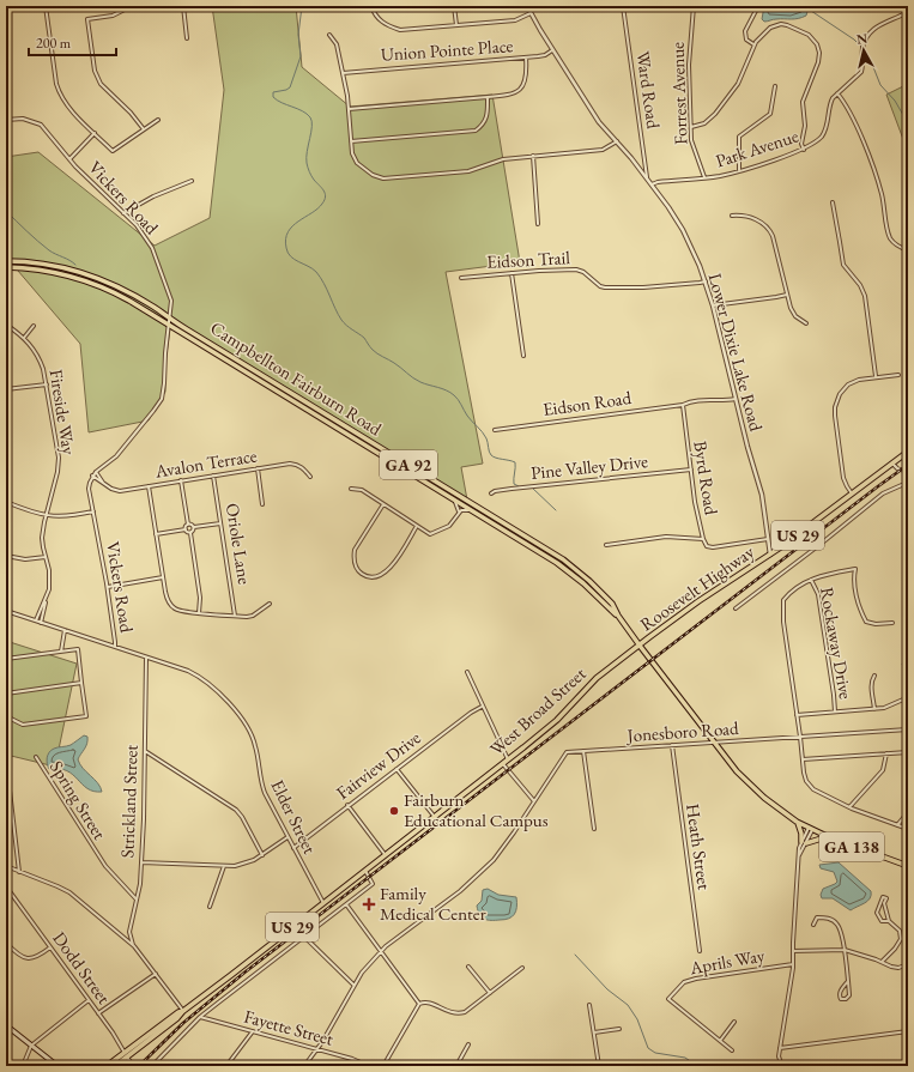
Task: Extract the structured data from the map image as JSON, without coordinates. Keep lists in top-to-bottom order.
{
  "streets": {
    "main road": [
      "Campbellton Fairburn Road",
      "GA 92",
      "US 29",
      "Roosevelt Highway",
      "West Broad Street",
      "GA 138"
    ],
    "street": [
      "Union Pointe Place",
      "Ward Road",
      "Forrest Avenue",
      "Park Avenue",
      "Vickers Road",
      "Eidson Trail",
      "Lower Dixie Lake Road",
      "Eidson Road",
      "Fireside Way",
      "Avalon Terrace",
      "Pine Valley Drive",
      "Byrd Road",
      "Oriole Lane",
      "Rockaway Drive",
      "Jonesboro Road",
      "Fairview Drive",
      "Spring Street",
      "Strickland Street",
      "Elder Street",
      "Heath Street",
      "Aprils Way",
      "Dodd Street",
      "Fayette Street"
    ]
  },
  "crossings": [
    ["Union Pointe Place", "Lower Dixie Lake Road"],
    ["Ward Road", "Lower Dixie Lake Road"],
    ["Forrest Avenue", "Park Avenue"],
    ["Park Avenue", "Lower Dixie Lake Road"],
    ["Vickers Road", "Campbellton Fairburn Road"],
    ["Vickers Road", "Avalon Terrace"],
    ["Vickers Road", "Elder Street"],
    ["Eidson Trail", "Lower Dixie Lake Road"],
    ["Lower Dixie Lake Road", "Byrd Road"],
    ["Lower Dixie Lake Road", "Roosevelt Highway"],
    ["Campbellton Fairburn Road", "Roosevelt Highway"],
    ["Campbellton Fairburn Road", "West Broad Street"],
    ["Campbellton Fairburn Road", "GA 138"],
    ["Eidson Road", "Byrd Road"],
    ["Fireside Way", "Elder Street"],
    ["Avalon Terrace", "Oriole Lane"],
    ["Pine Valley Drive", "Byrd Road"],
    ["Roosevelt Highway", "West Broad Street"],
    ["Roosevelt Highway", "GA 138"],
    ["West Broad Street", "Elder Street"],
    ["West Broad Street", "GA 138"],
    ["West Broad Street", "Dodd Street"],
    ["Jonesboro Road", "Heath Street"],
    ["Jonesboro Road", "GA 138"],
    ["Fairview Drive", "Elder Street"],
    ["Spring Street", "Strickland Street"],
    ["Strickland Street", "Elder Street"]
  ],
  "places": {
    "other": ["Fairburn Educational Campus"],
    "health": ["Family Medical Center"]
  },
  "scale_bar": "200 m",
  "north": "top"
}
